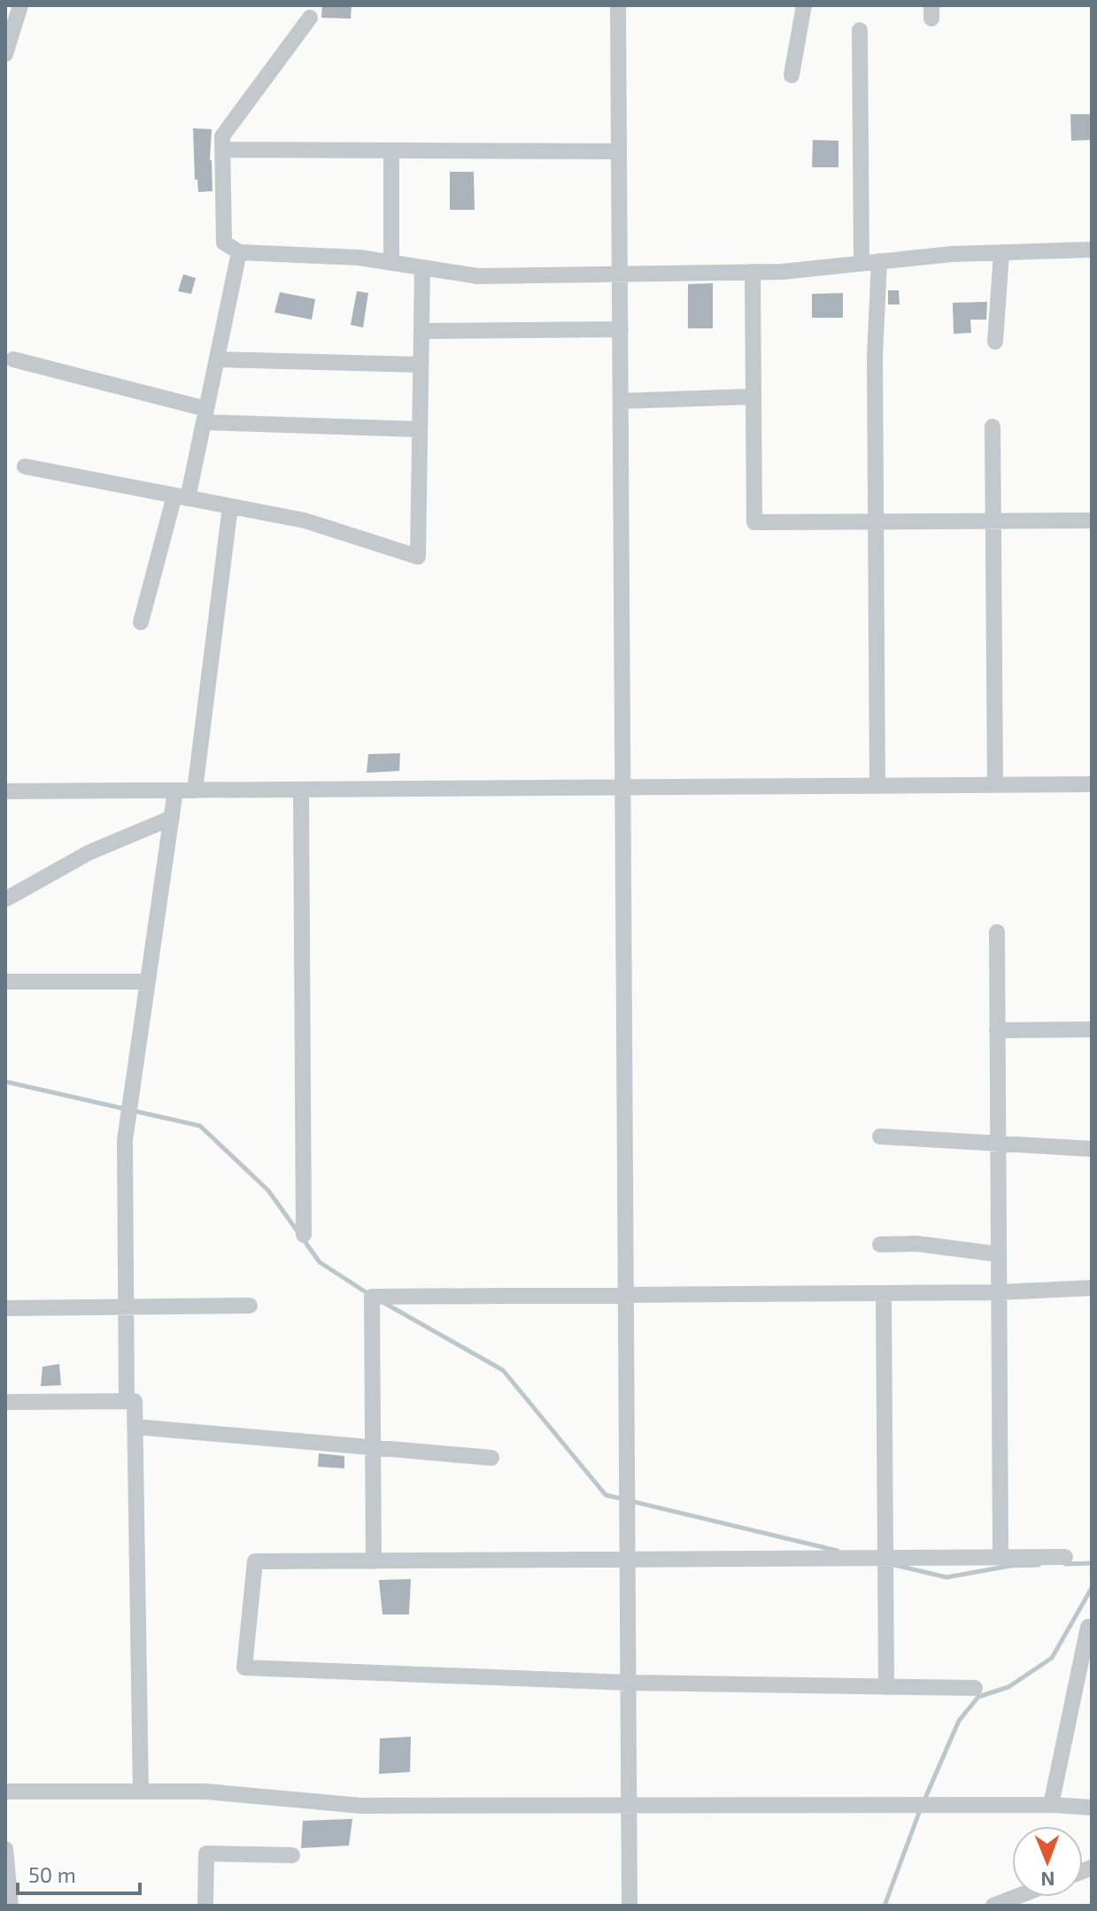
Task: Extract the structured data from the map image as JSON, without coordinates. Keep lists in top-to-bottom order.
{
  "scale_bar": "50 m",
  "north": "bottom"
}
